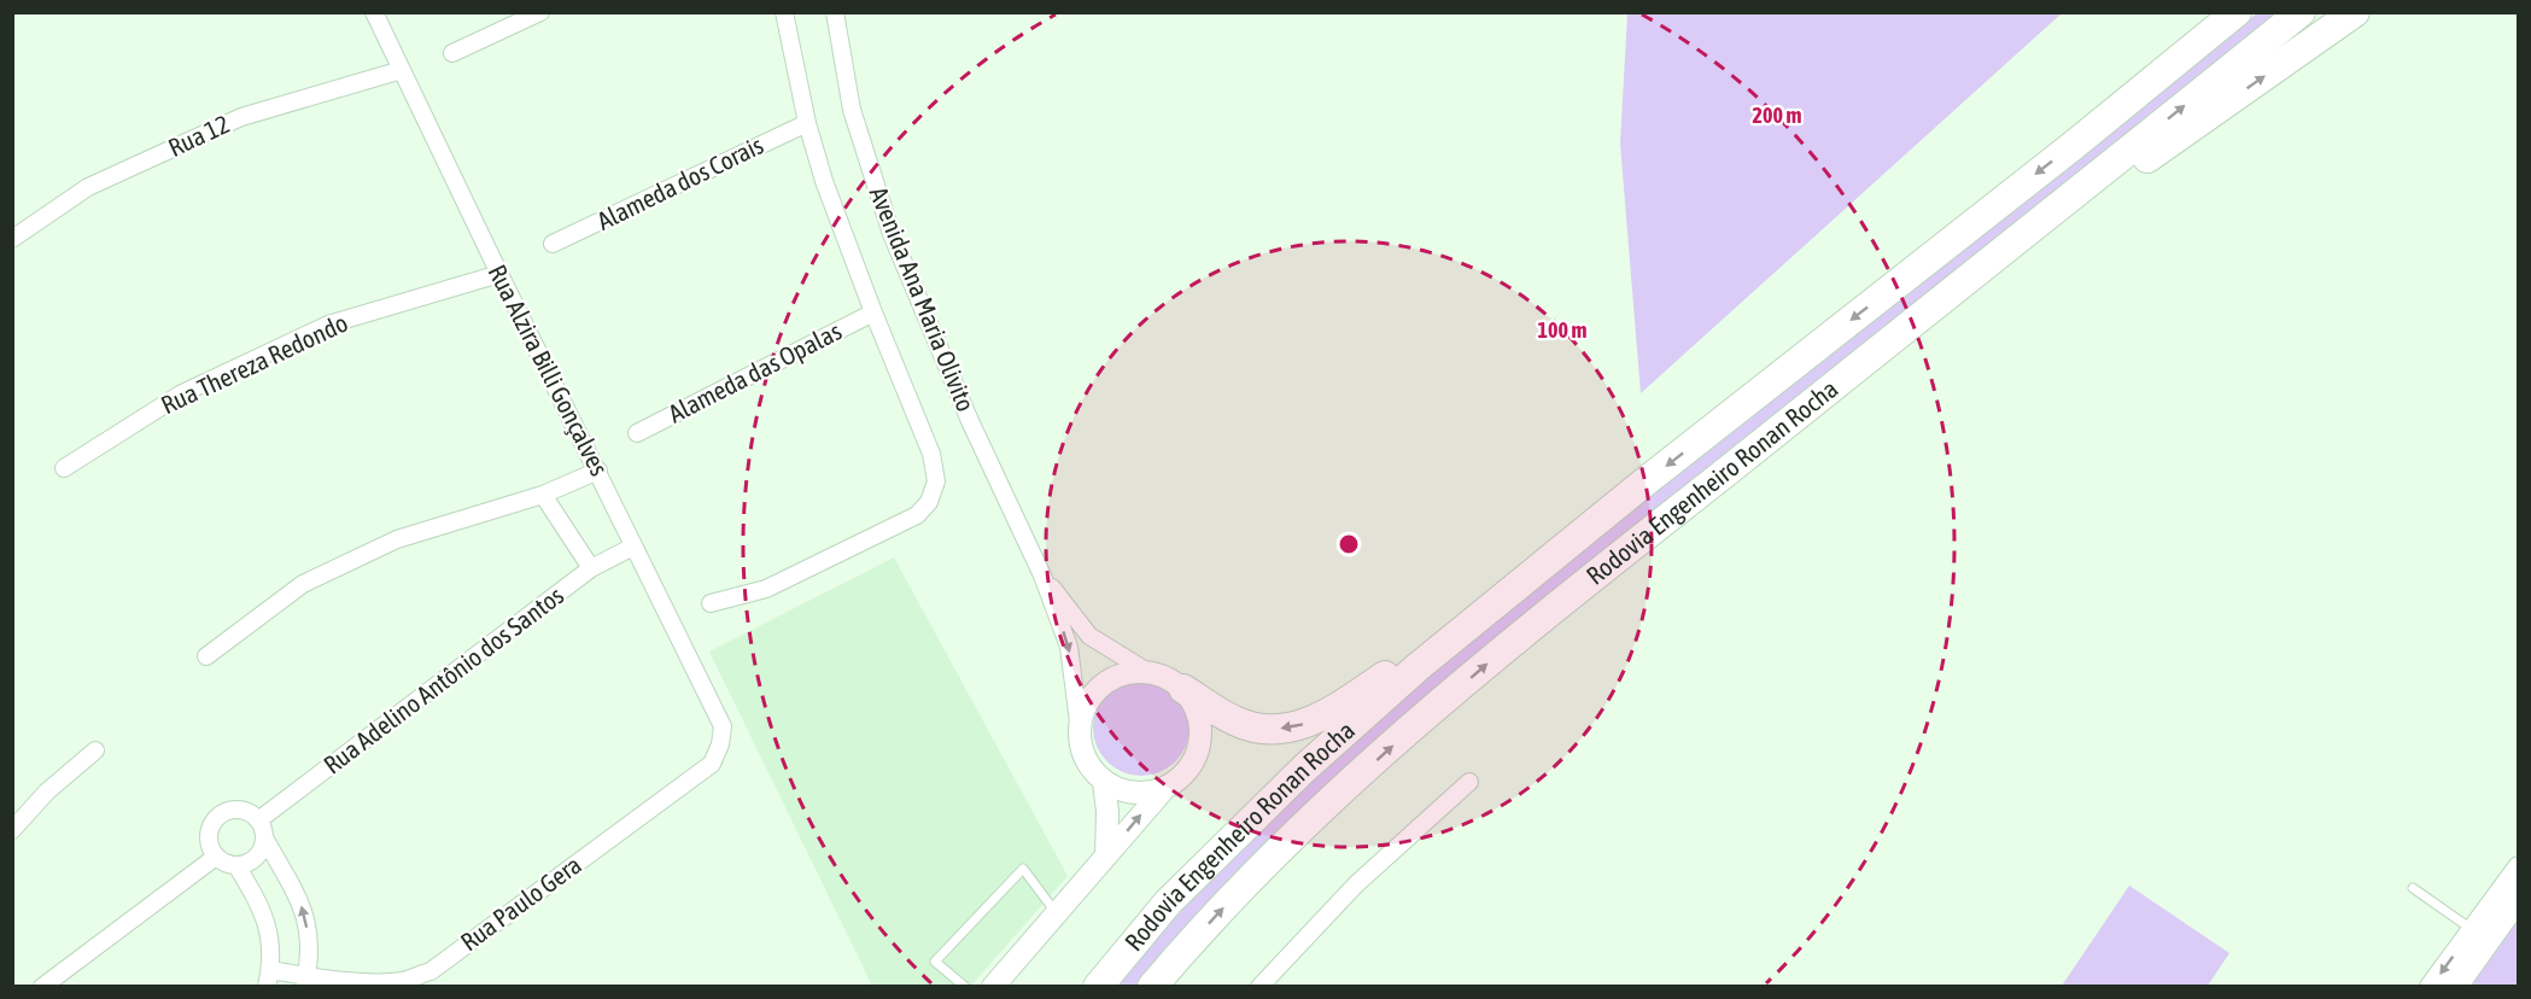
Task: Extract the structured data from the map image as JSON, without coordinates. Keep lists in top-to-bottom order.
{
  "streets": {
    "highway": ["Rodovia Engenheiro Ronan Rocha"],
    "street": [
      "Rua 12",
      "Alameda dos Corais",
      "Avenida Ana Maria Olivito",
      "Rua Thereza Redondo",
      "Rua Alzira Billi Gonçalves",
      "Alameda das Opalas",
      "Rua Adelino Antônio dos Santos",
      "Rua Paulo Gera"
    ]
  },
  "crossings": [
    ["Rua 12", "Rua Alzira Billi Gonçalves"],
    ["Alameda dos Corais", "Avenida Ana Maria Olivito"],
    ["Avenida Ana Maria Olivito", "Alameda das Opalas"],
    ["Rua Thereza Redondo", "Rua Alzira Billi Gonçalves"],
    ["Rua Alzira Billi Gonçalves", "Rua Adelino Antônio dos Santos"],
    ["Rua Alzira Billi Gonçalves", "Rua Paulo Gera"]
  ],
  "rings": ["200 m", "100 m"]
}
